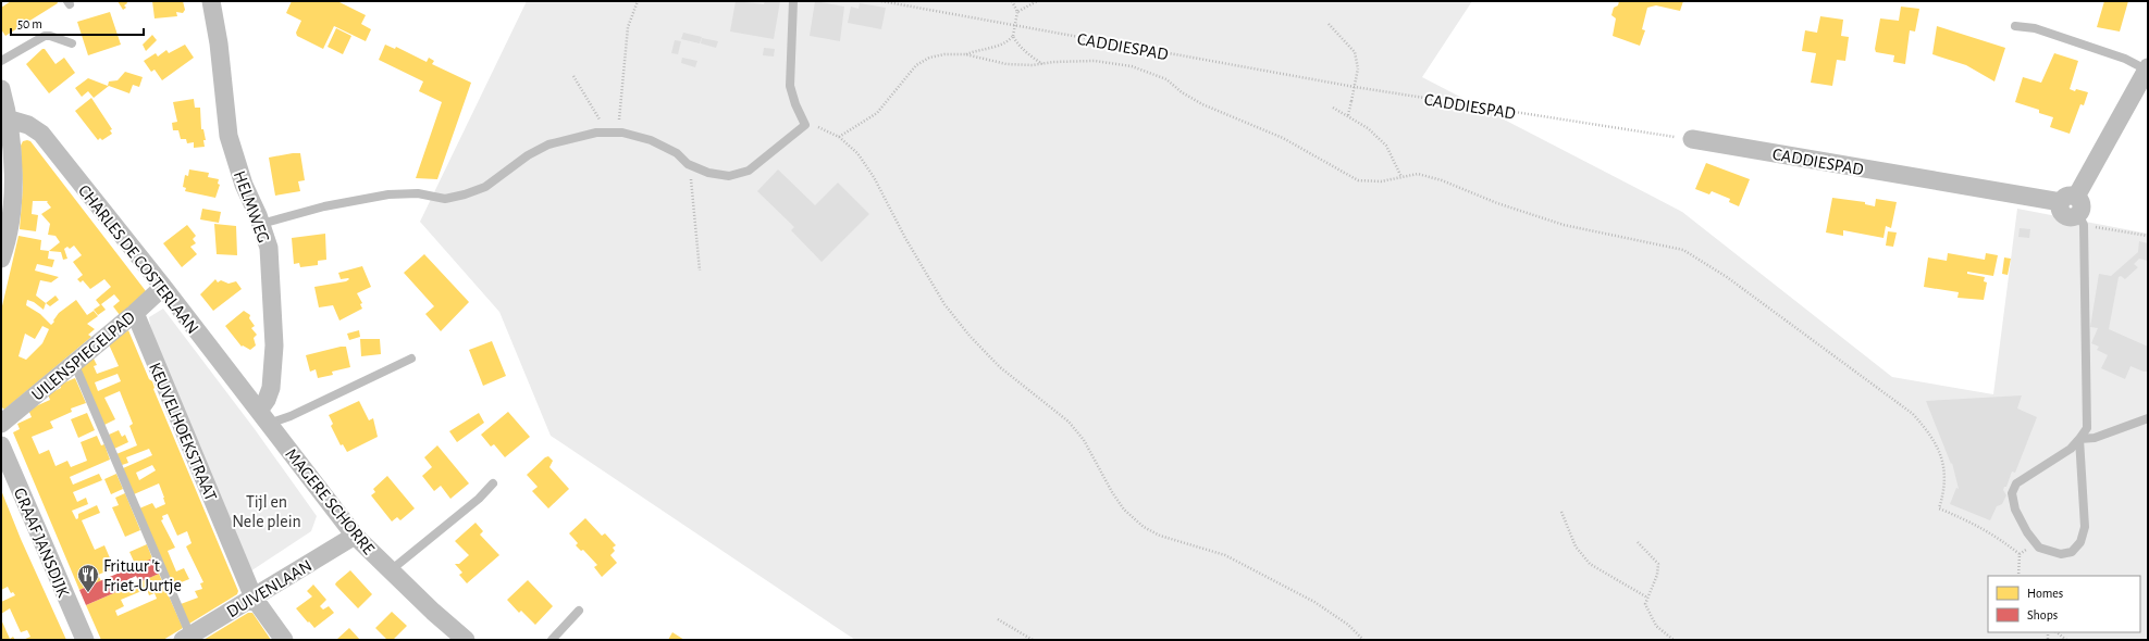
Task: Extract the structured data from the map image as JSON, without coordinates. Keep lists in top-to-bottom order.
{
  "streets": {
    "street": [
      "CADDIESPAD",
      "HELMWEG",
      "CHARLES DE COSTERLAAN",
      "UILENSPIEGELPAD",
      "KEUVELHOEKSTRAAT",
      "MAGERE SCHORRE",
      "GRAAF JANSDIJK",
      "DUIVENLAAN"
    ]
  },
  "crossings": [
    ["HELMWEG", "CHARLES DE COSTERLAAN"],
    ["HELMWEG", "MAGERE SCHORRE"],
    ["CHARLES DE COSTERLAAN", "UILENSPIEGELPAD"],
    ["CHARLES DE COSTERLAAN", "MAGERE SCHORRE"],
    ["UILENSPIEGELPAD", "KEUVELHOEKSTRAAT"],
    ["KEUVELHOEKSTRAAT", "DUIVENLAAN"],
    ["MAGERE SCHORRE", "DUIVENLAAN"]
  ],
  "parks": ["Tijl en Nele plein"],
  "places": {
    "restaurant": ["Frituur 't Friet-Uurtje"]
  },
  "legend": ["Homes", "Shops"],
  "scale_bar": "50 m"
}
